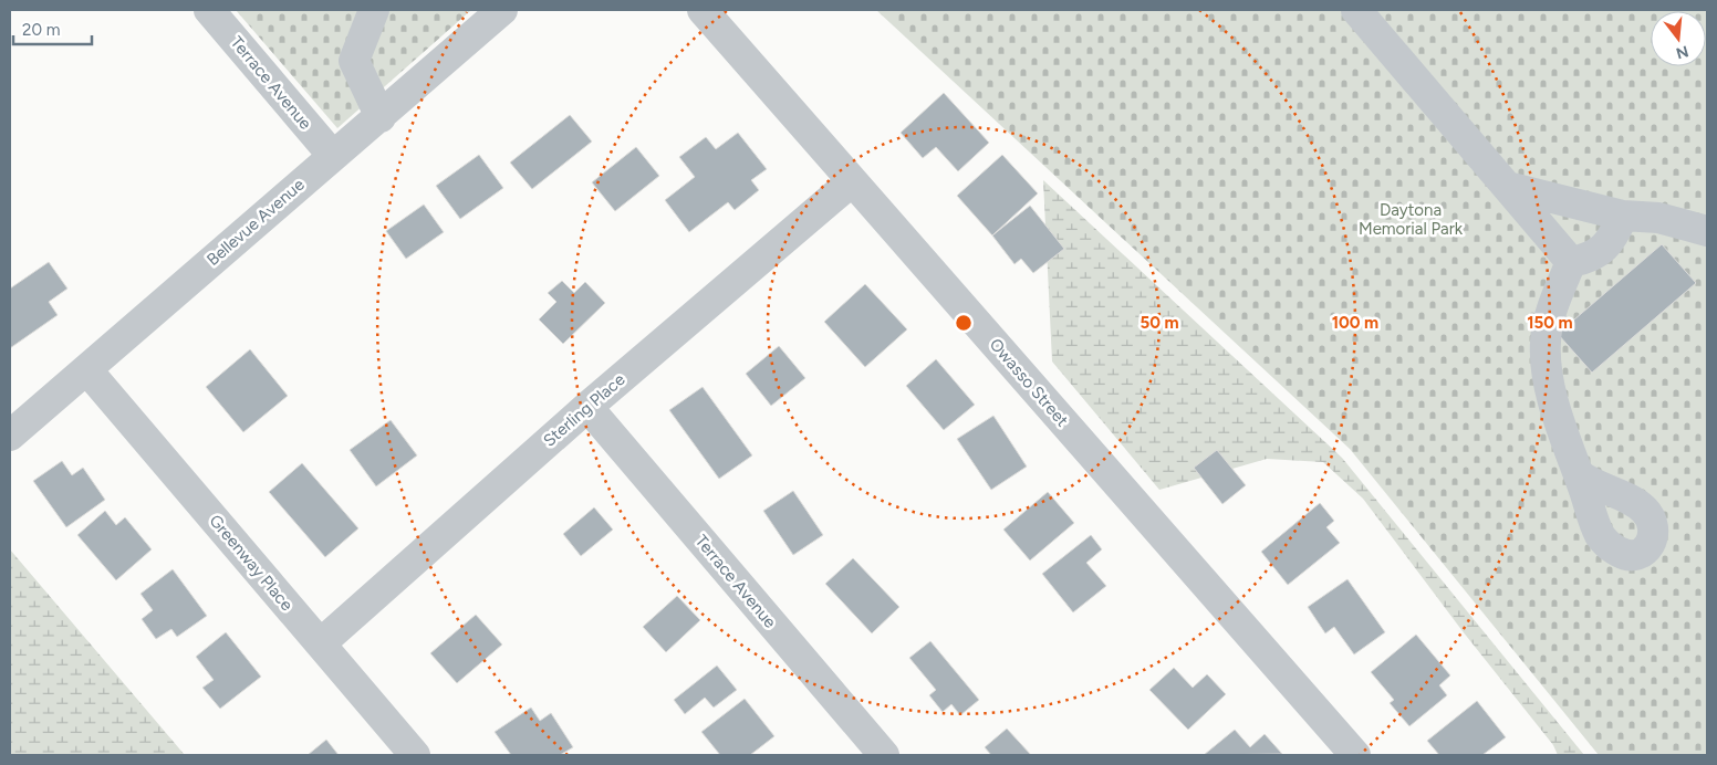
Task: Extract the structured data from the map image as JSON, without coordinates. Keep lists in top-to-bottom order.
{
  "streets": {
    "street": [
      "Terrace Avenue",
      "Bellevue Avenue",
      "Owasso Street",
      "Sterling Place",
      "Greenway Place"
    ]
  },
  "crossings": [
    ["Terrace Avenue", "Bellevue Avenue"],
    ["Terrace Avenue", "Sterling Place"],
    ["Bellevue Avenue", "Greenway Place"],
    ["Owasso Street", "Sterling Place"],
    ["Sterling Place", "Greenway Place"]
  ],
  "parks": ["Daytona Memorial Park"],
  "scale_bar": "20 m",
  "north": "bottom",
  "rings": ["50 m", "100 m", "150 m"]
}
